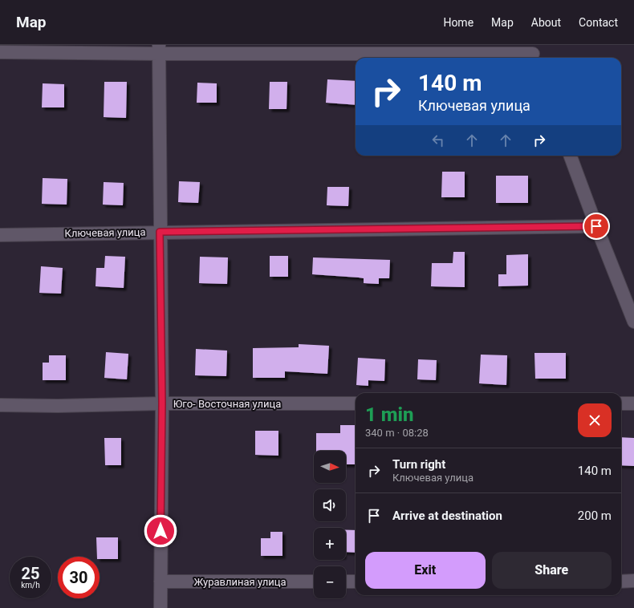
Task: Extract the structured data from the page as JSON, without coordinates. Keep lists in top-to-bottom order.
{
  "streets": {
    "street": ["Ключевая улица", "Юго- Восточная улица", "Журавлиная улица"]
  },
  "north": "right",
  "page": {
    "header": "Map",
    "nav": [
      "Home",
      "Map",
      "About",
      "Contact"
    ],
    "turn": ["140 m", "Ключевая улица"],
    "heading": ["1 min", "340 m · 08:28"],
    "list": [
      {
        "name": "Turn right",
        "note": "Ключевая улица",
        "value": "140 m"
      },
      {
        "name": "Arrive at destination",
        "value": "200 m"
      }
    ],
    "map_buttons": ["+", "−"],
    "buttons": ["Exit", "Share"],
    "speed": "25 km/h",
    "limit": "30"
  }
}
